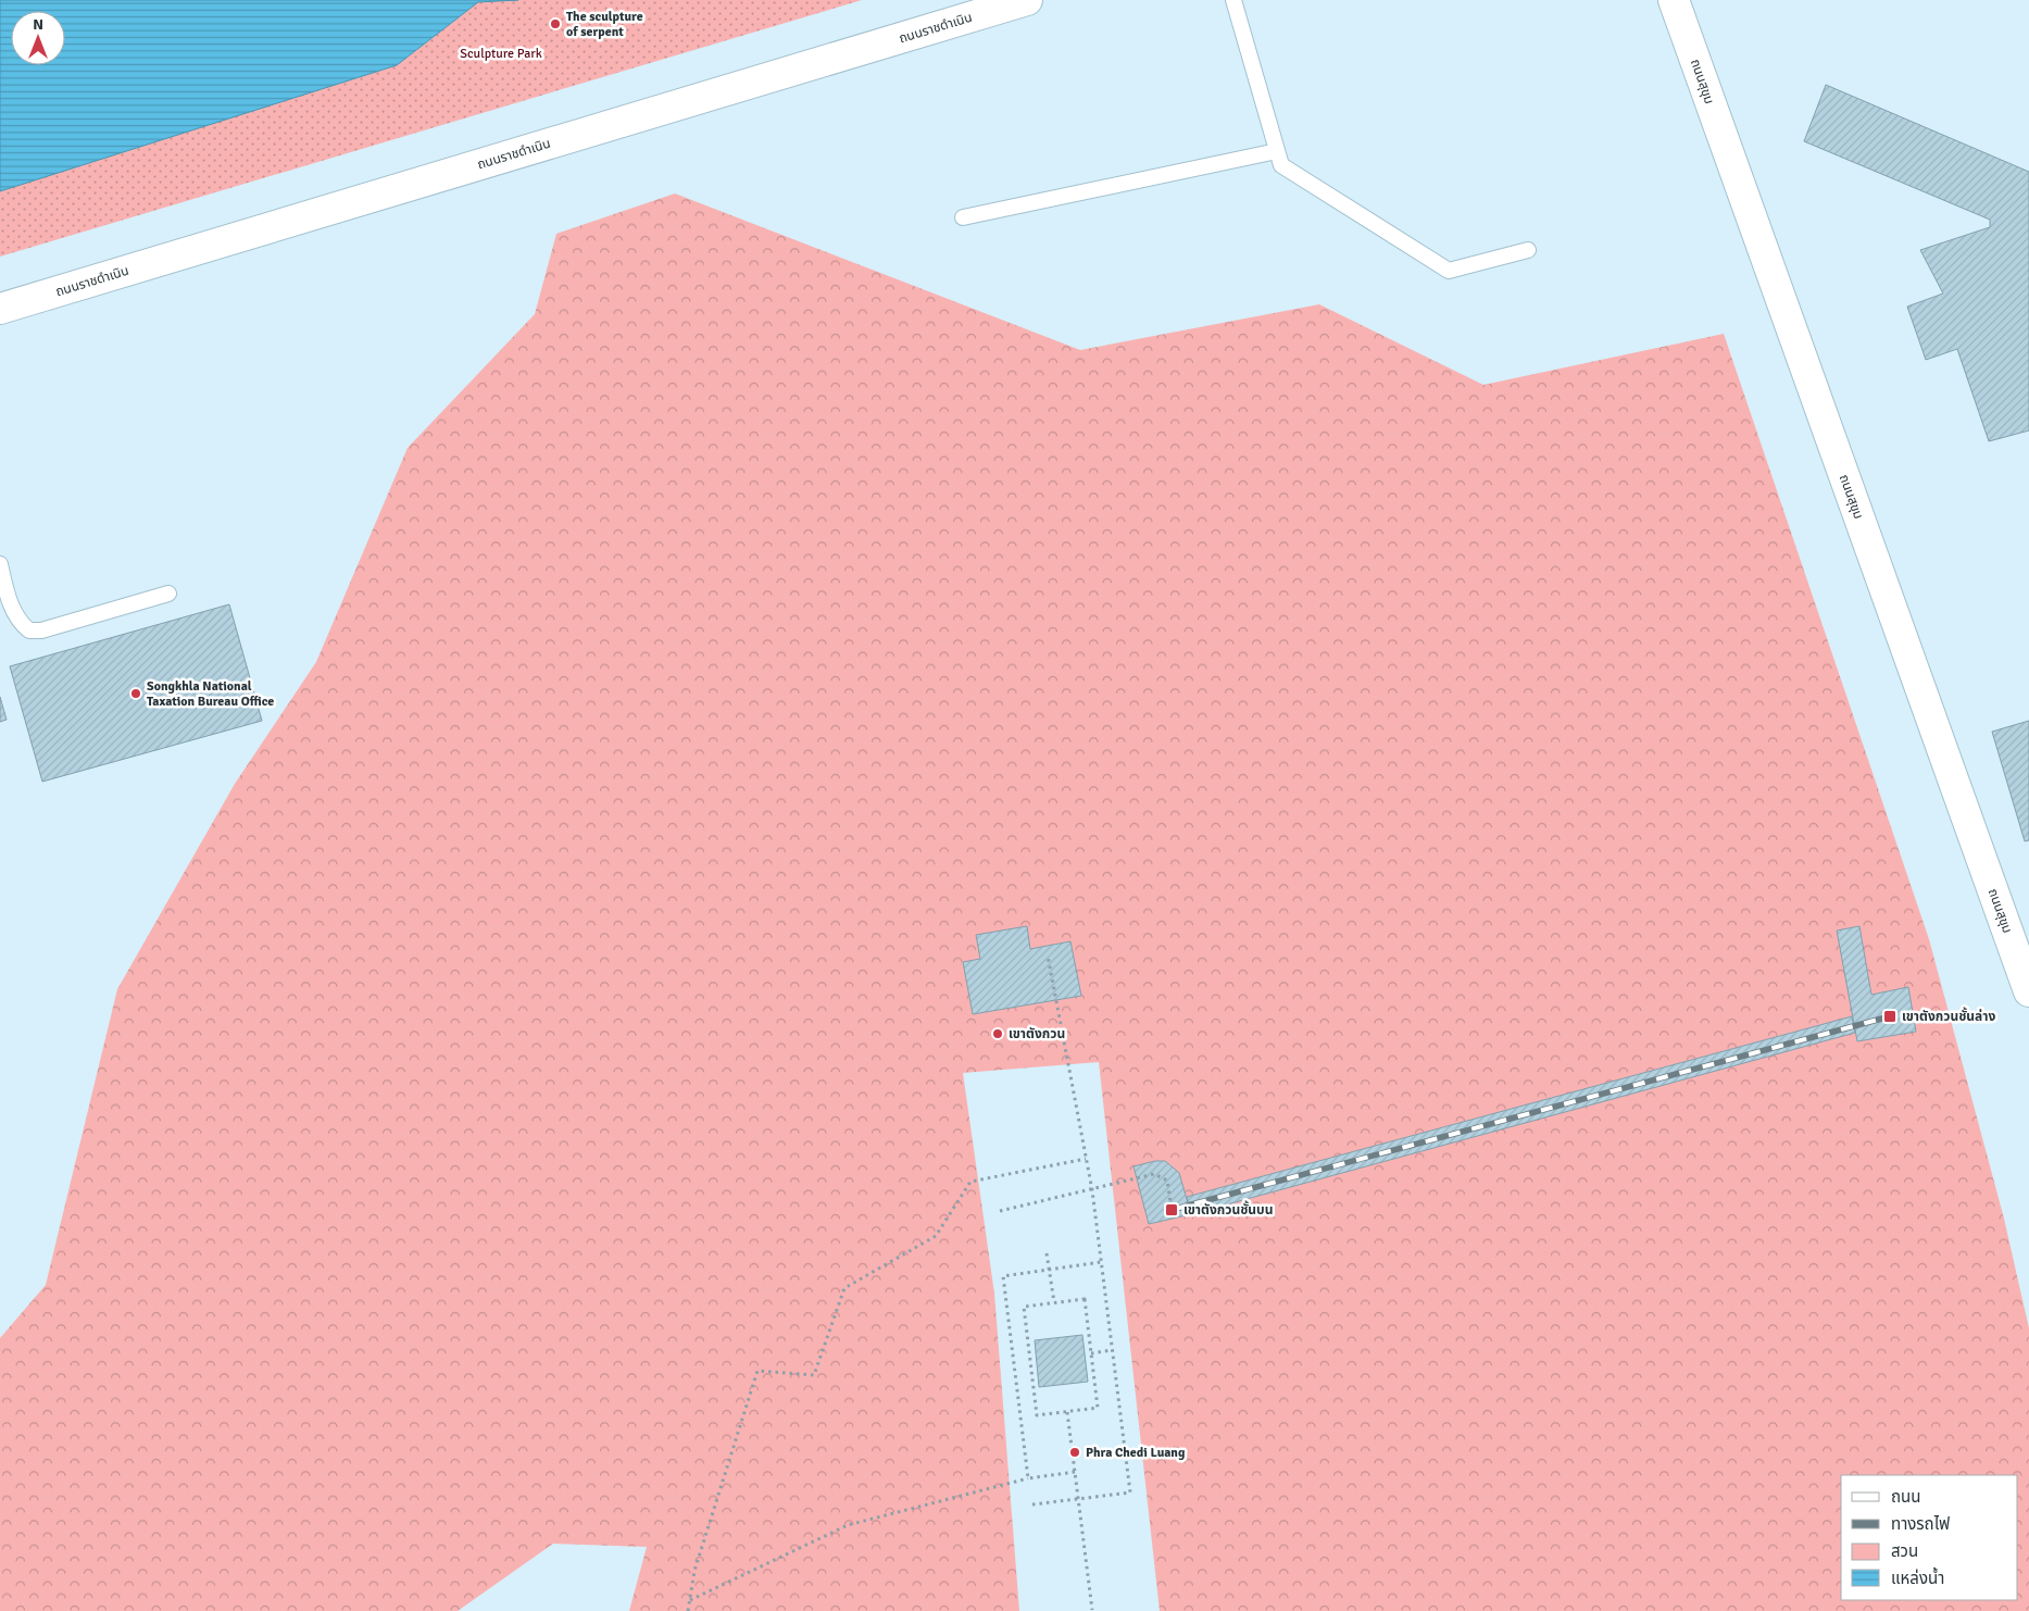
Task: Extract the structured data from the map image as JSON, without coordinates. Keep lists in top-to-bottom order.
{
  "streets": {
    "street": ["ถนนราชดำเนิน", "ถนนสุขุม"]
  },
  "parks": ["Sculpture Park"],
  "places": {
    "other": [
      "The sculpture of serpent",
      "Songkhla National Taxation Bureau Office",
      "เขาตังกวน",
      "Phra Chedi Luang"
    ],
    "transit": ["เขาตังกวนชั้นล่าง", "เขาตังกวนชั้นบน"]
  },
  "legend": [
    "ถนน",
    "ทางรถไฟ",
    "สวน",
    "แหล่งน้ำ"
  ],
  "north": "top"
}
